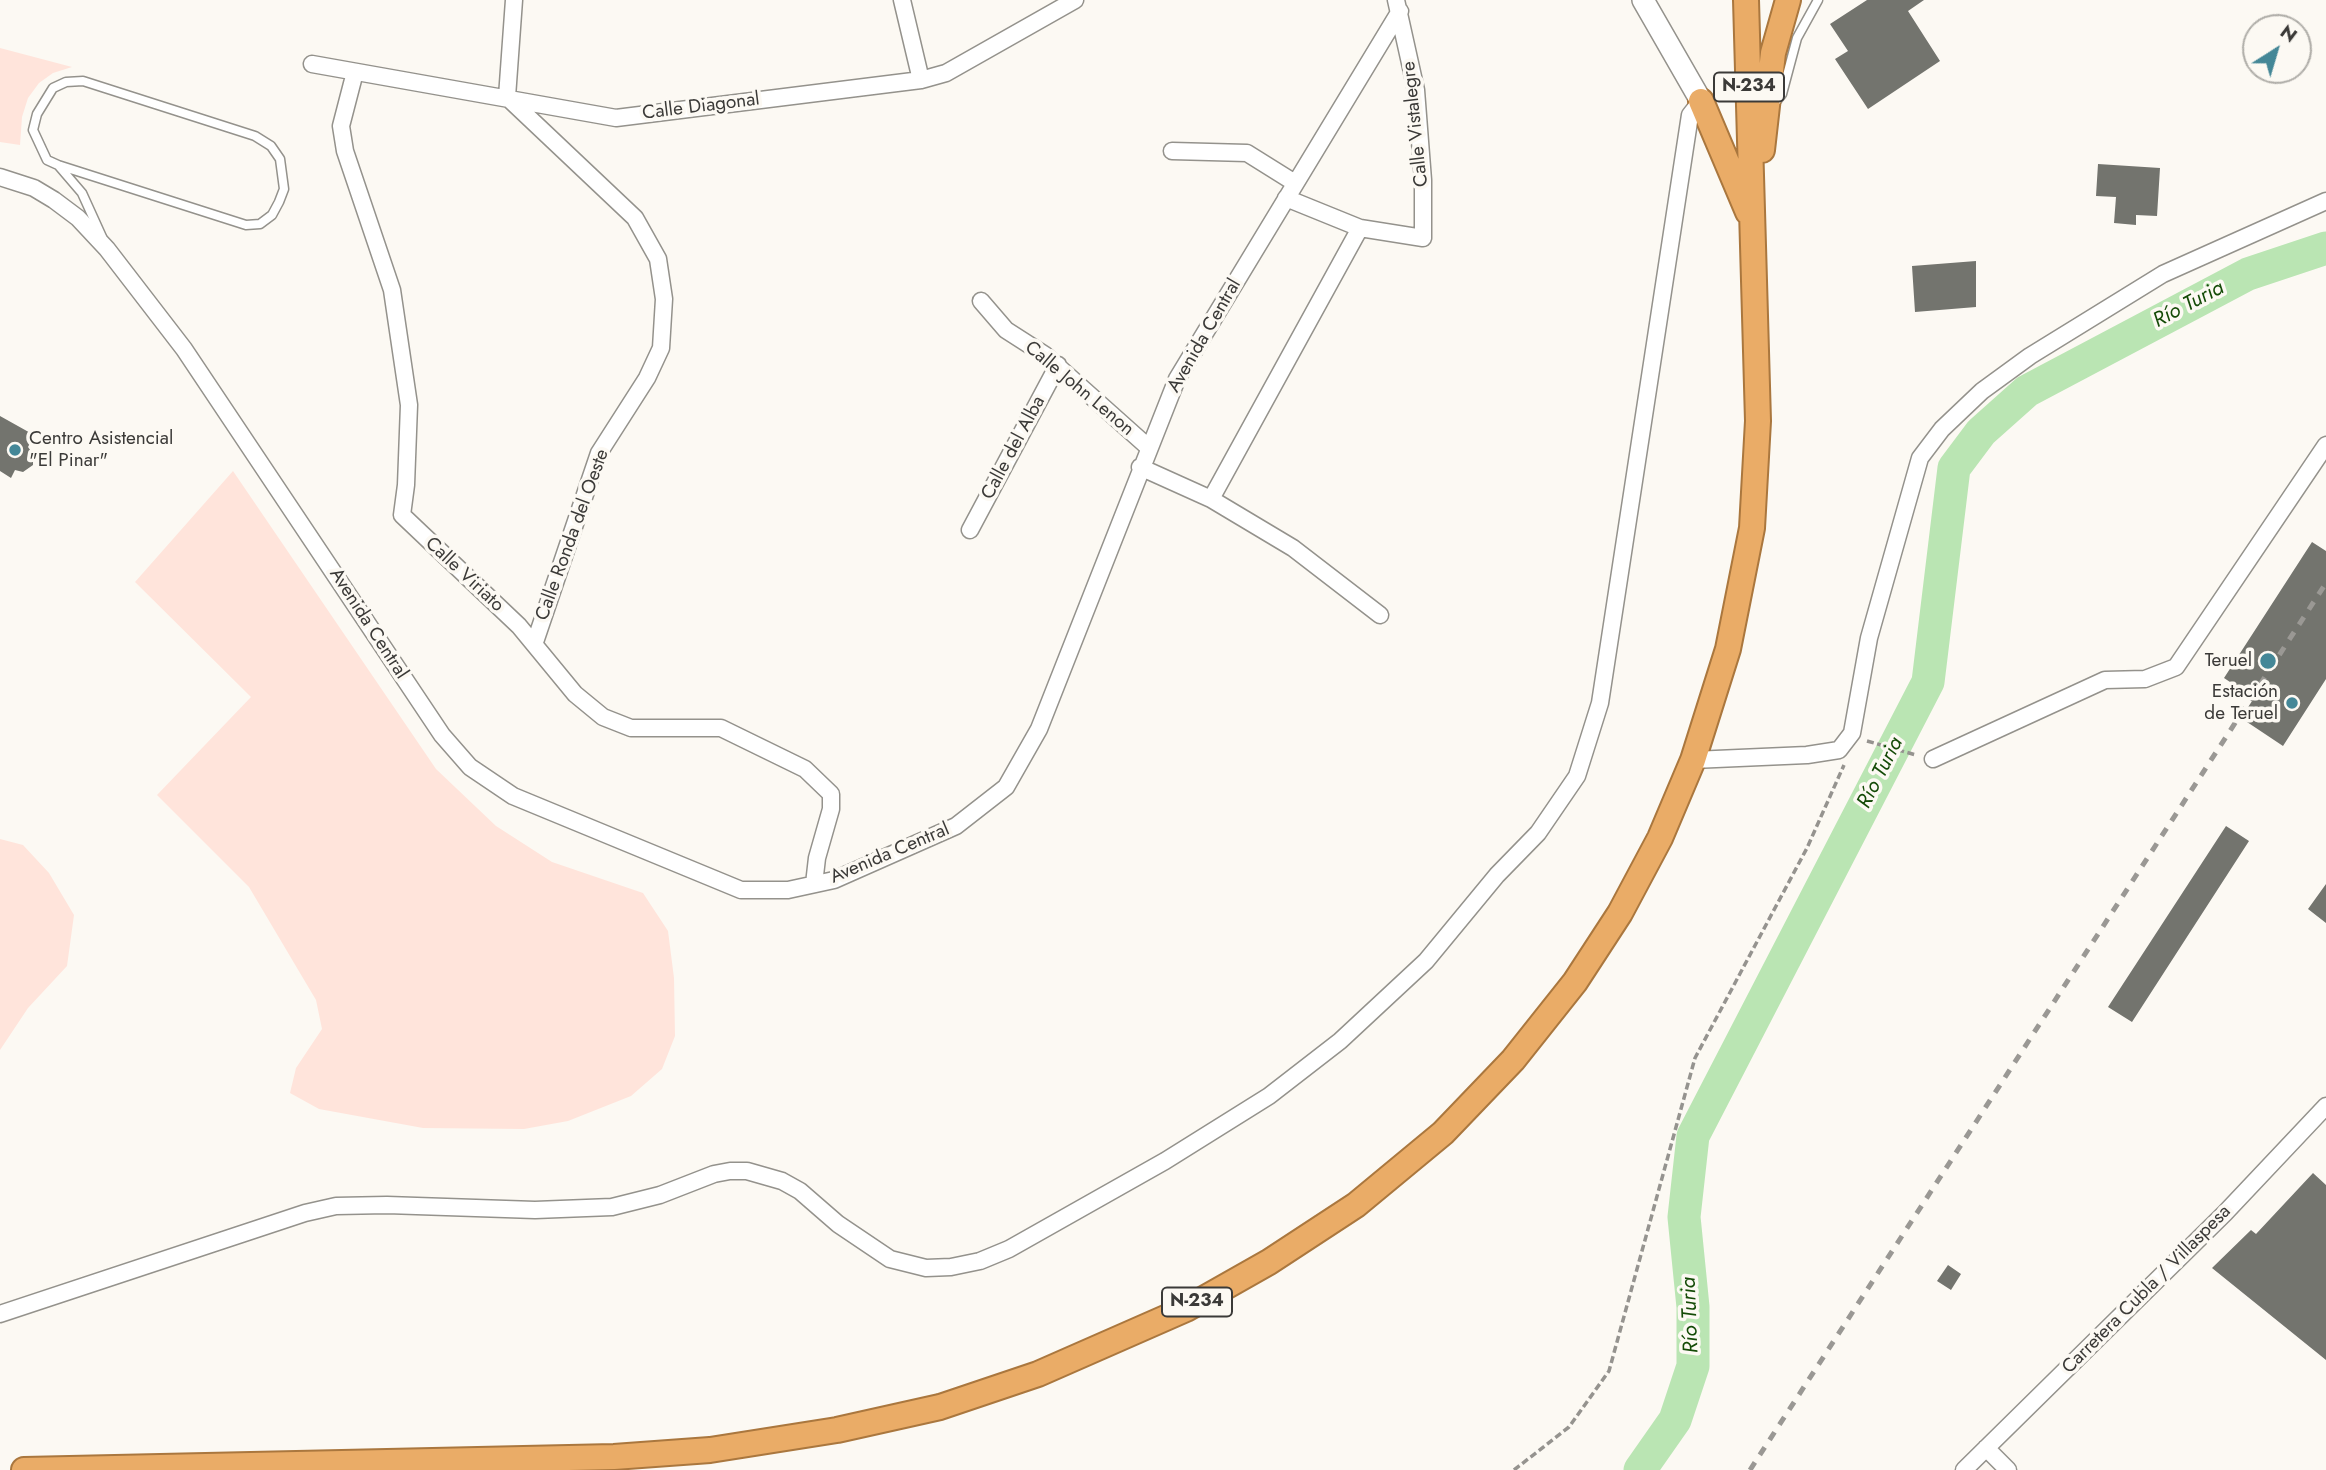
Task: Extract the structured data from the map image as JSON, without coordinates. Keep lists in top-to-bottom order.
{
  "streets": {
    "highway": ["N-234"],
    "street": [
      "Calle Diagonal",
      "Calle Vistalegre",
      "Avenida Central",
      "Calle John Lenon",
      "Calle del Alba",
      "Calle Ronda del Oeste",
      "Calle Viriato",
      "Carretera Cubla / Villaspesa"
    ]
  },
  "crossings": [
    ["Calle Diagonal", "Calle Ronda del Oeste"],
    ["Calle Diagonal", "Calle Viriato"],
    ["Calle Vistalegre", "Avenida Central"],
    ["Avenida Central", "Calle John Lenon"],
    ["Avenida Central", "Calle Viriato"],
    ["Calle John Lenon", "Calle del Alba"],
    ["Calle Ronda del Oeste", "Calle Viriato"]
  ],
  "water": ["Río Turia"],
  "places": ["Centro Asistencial \"El Pinar\"", "Teruel", "Estación de Teruel"],
  "north": "top right"
}
